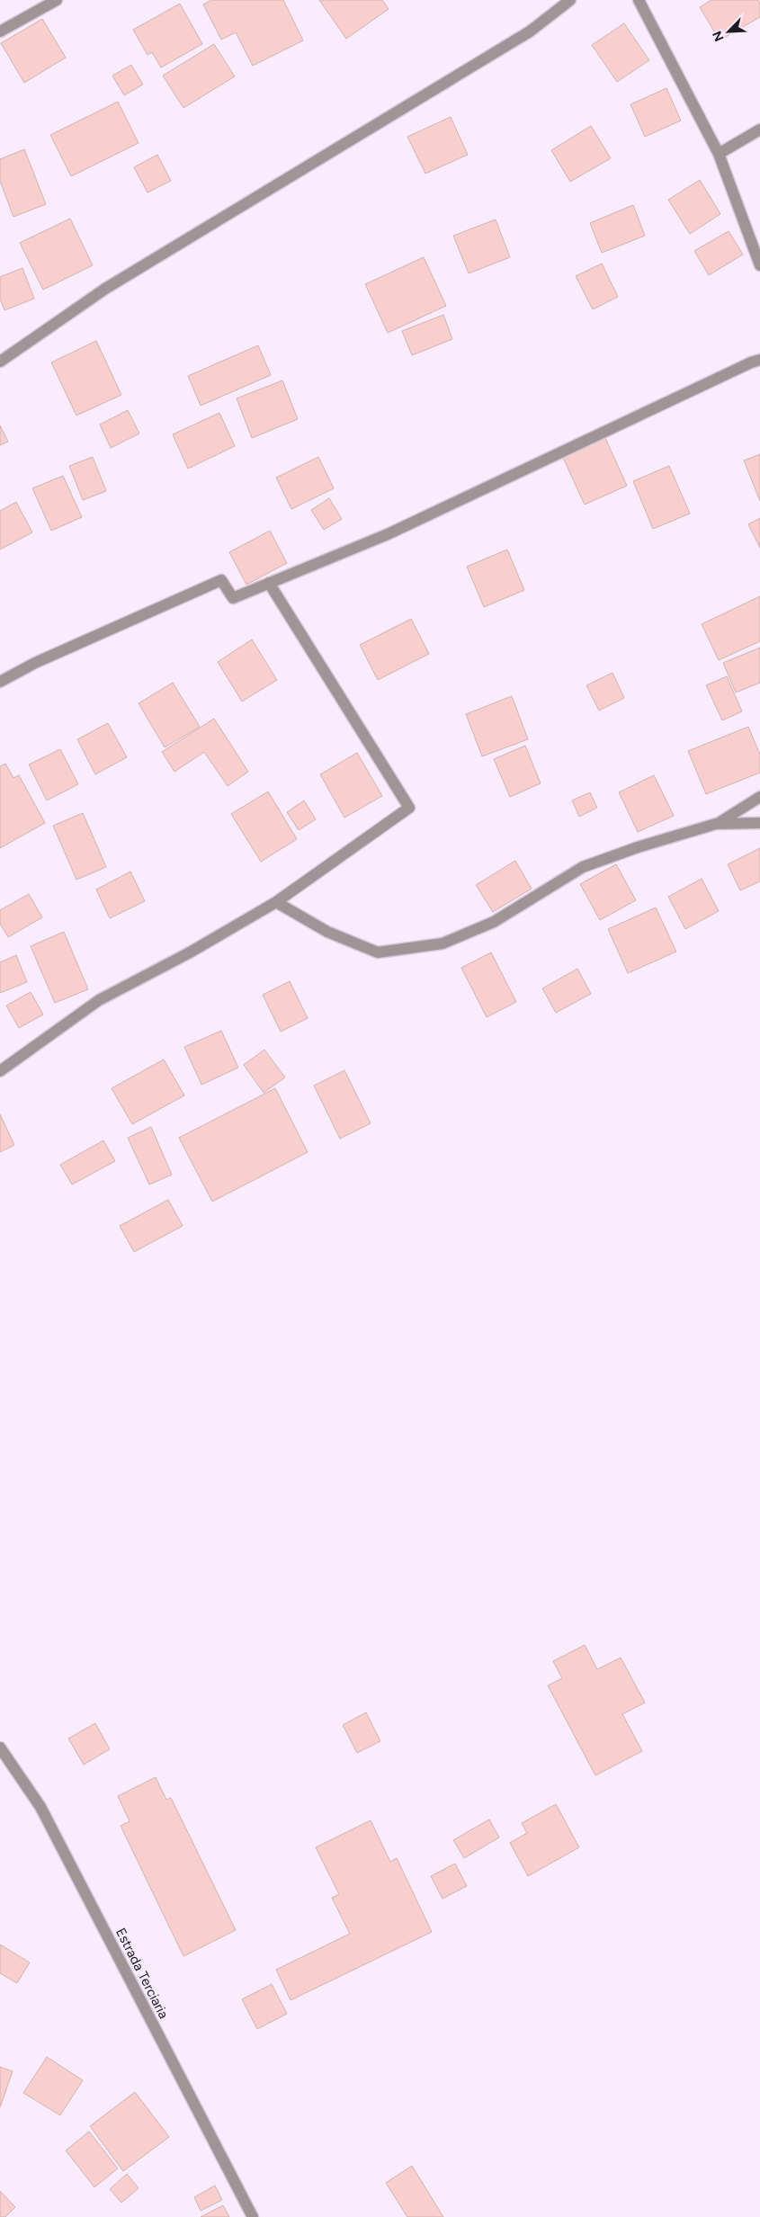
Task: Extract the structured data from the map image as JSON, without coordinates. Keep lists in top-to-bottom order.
{
  "streets": {
    "street": ["Estrada Terciaria"]
  },
  "north": "bottom left"
}
